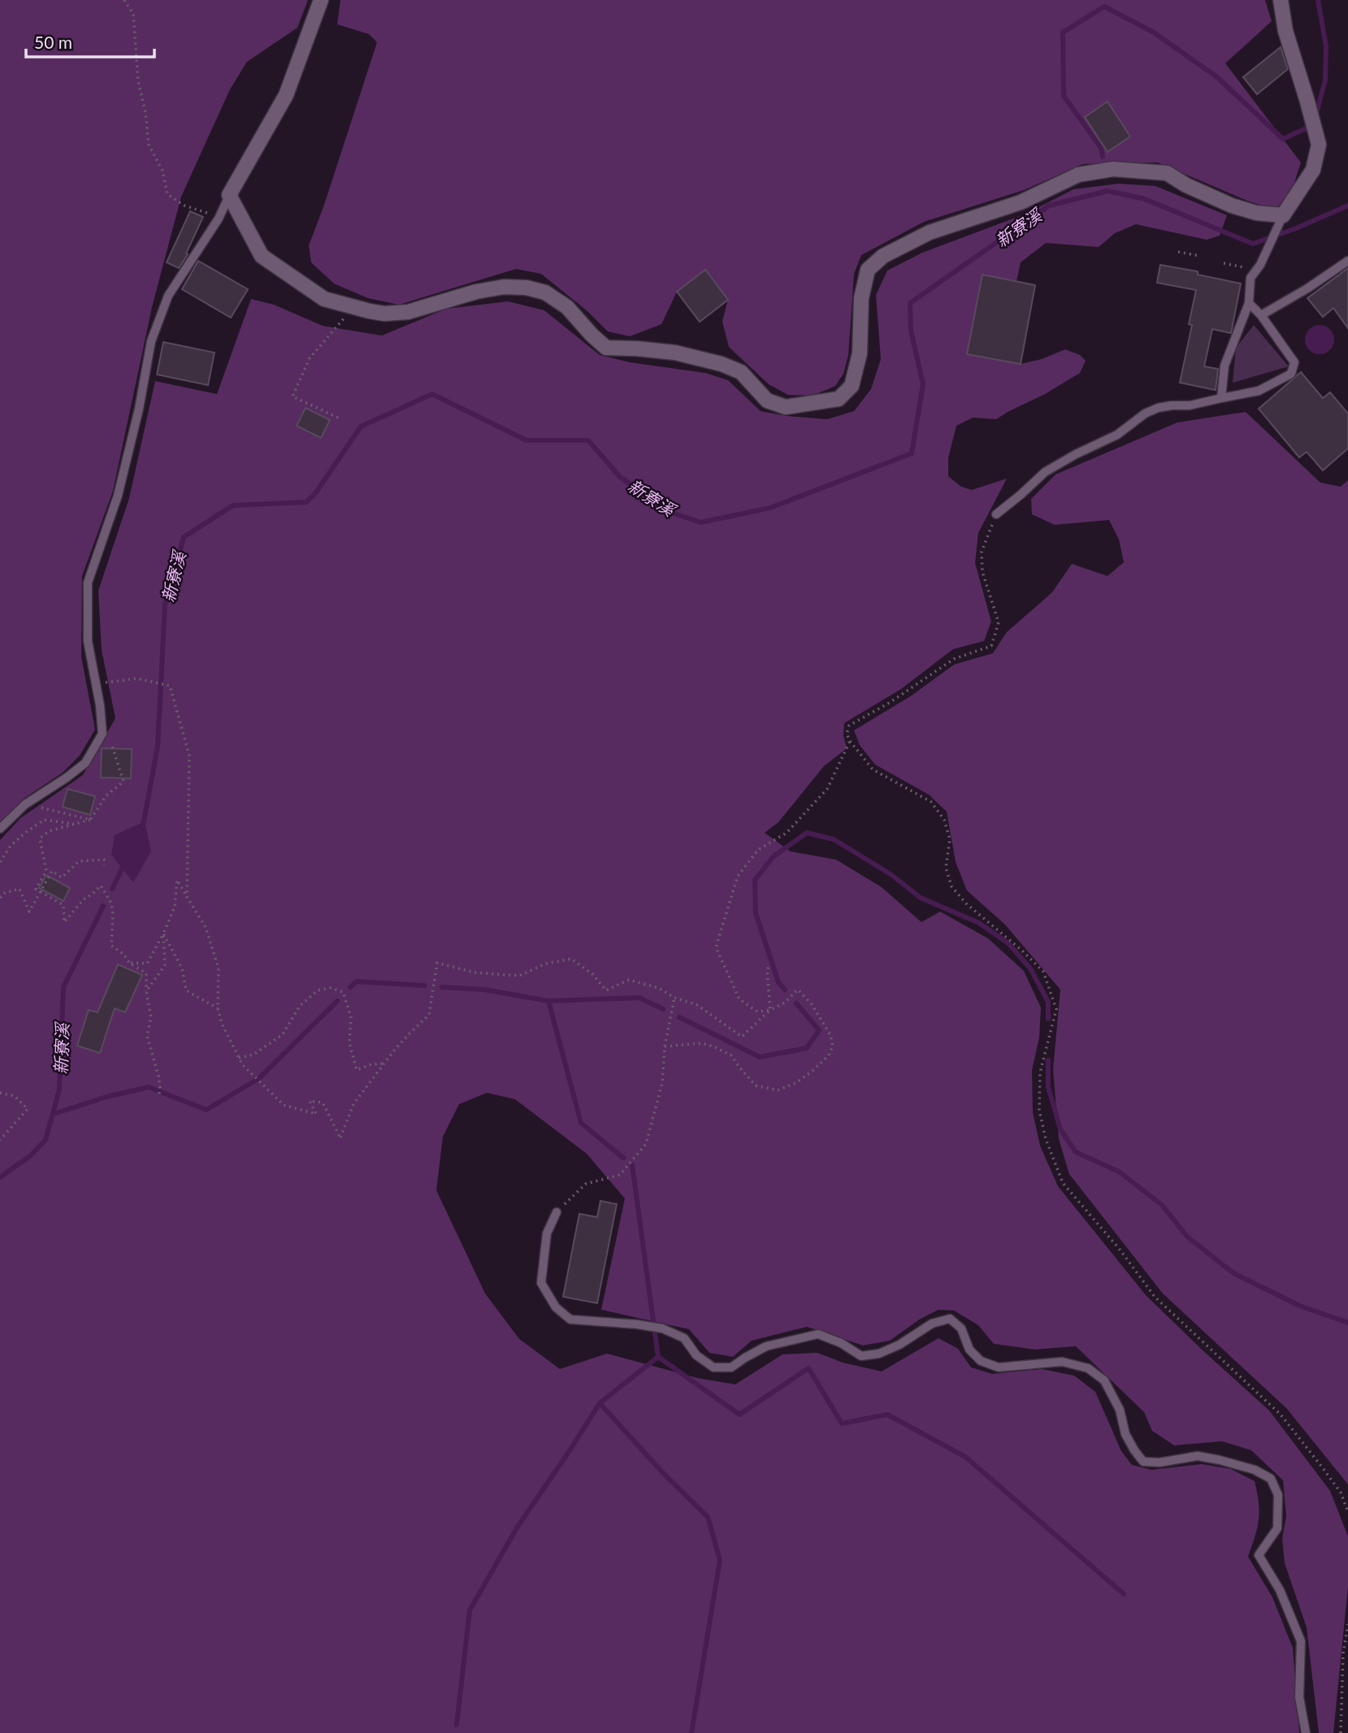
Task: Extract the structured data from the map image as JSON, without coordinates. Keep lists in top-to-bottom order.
{
  "water": ["新寮溪"],
  "scale_bar": "50 m"
}
